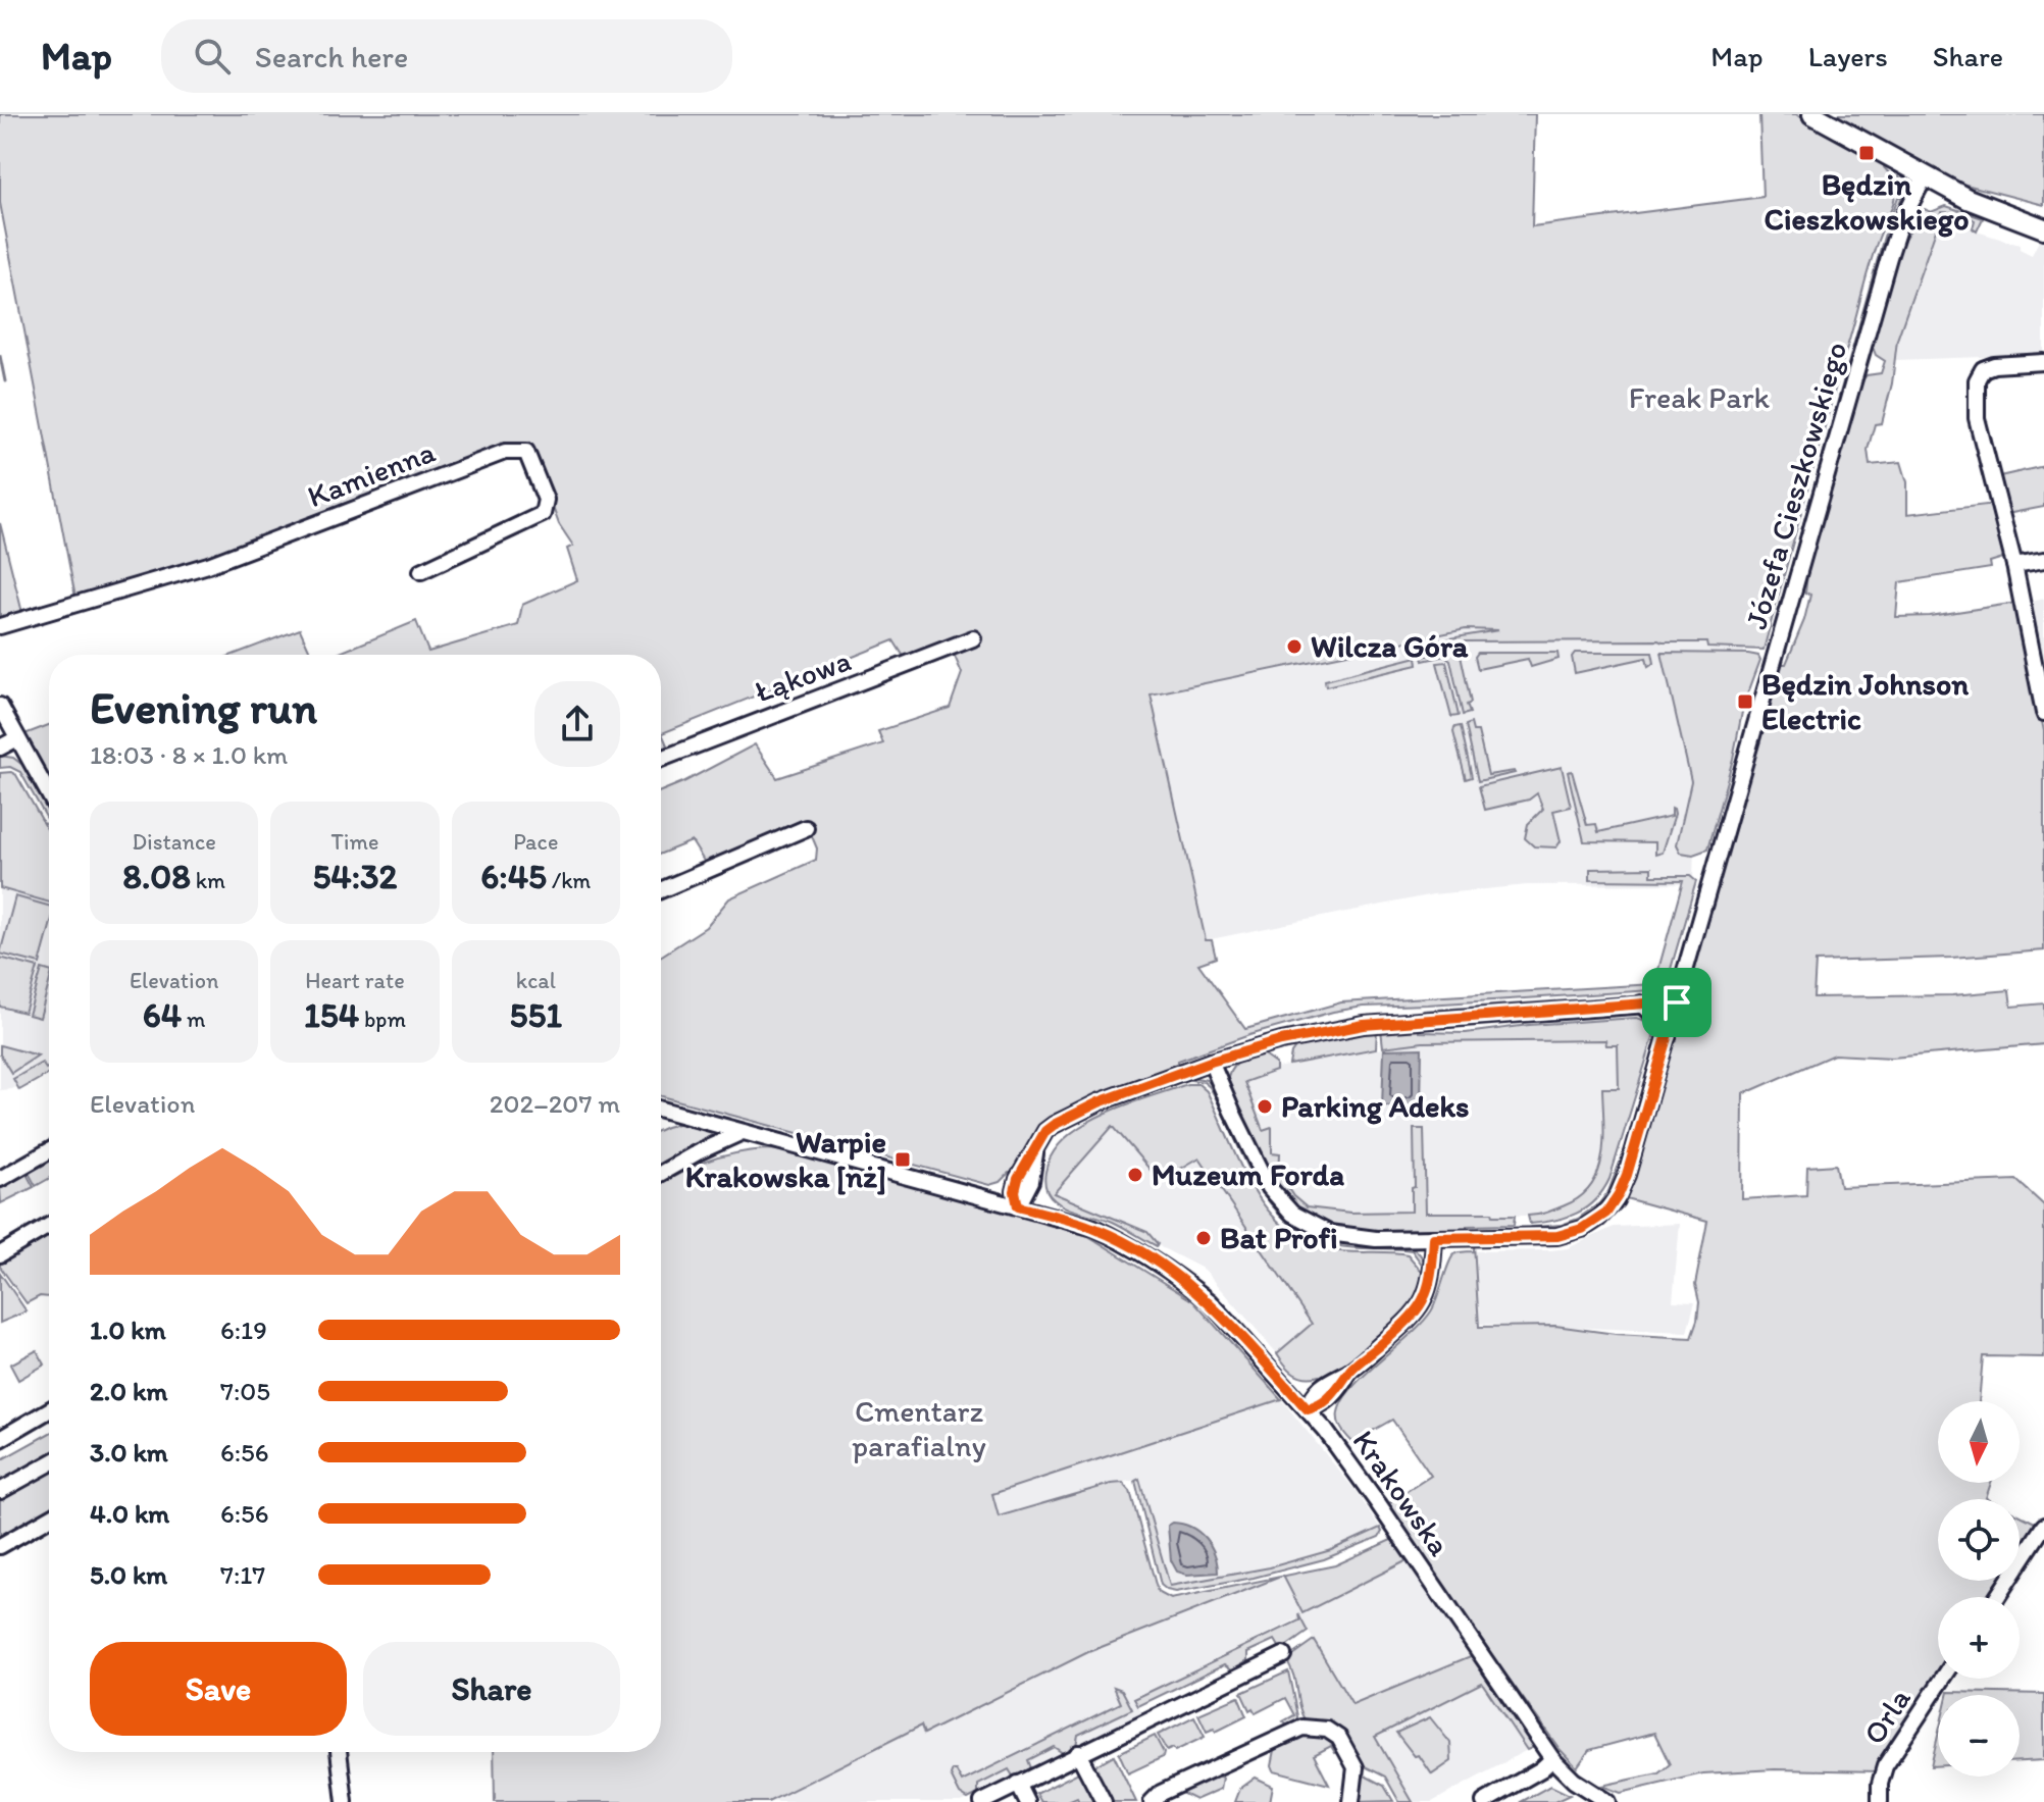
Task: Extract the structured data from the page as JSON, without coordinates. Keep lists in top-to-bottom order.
{
  "streets": {
    "street": [
      "Kamienna",
      "Józefa Cieszkowskiego",
      "Łąkowa",
      "Krakowska",
      "Orla"
    ]
  },
  "parks": ["Freak Park", "Cmentarz parafialny"],
  "places": {
    "transit": ["Będzin Cieszkowskiego", "Będzin Johnson Electric", "Warpie Krakowska [nż]"],
    "other": [
      "Wilcza Góra",
      "Parking Adeks",
      "Muzeum Forda",
      "Bat Profi"
    ]
  },
  "north": "bottom",
  "page": {
    "header": "Map",
    "search": "Search here",
    "nav": ["Map", "Layers", "Share"],
    "heading": ["Evening run", "18:03 · 8 × 1.0 km"],
    "stats": [
      ["Distance", "8.08 km"],
      ["Time", "54:32"],
      ["Pace", "6:45 /km"],
      ["Elevation", "64 m"],
      ["Heart rate", "154 bpm"],
      ["kcal", "551"]
    ],
    "chart": ["Elevation", "202–207 m"],
    "list": [
      {
        "name": "1.0 km",
        "note": "6:19"
      },
      {
        "name": "2.0 km",
        "note": "7:05"
      },
      {
        "name": "3.0 km",
        "note": "6:56"
      },
      {
        "name": "4.0 km",
        "note": "6:56"
      },
      {
        "name": "5.0 km",
        "note": "7:17"
      }
    ],
    "map_buttons": ["+", "−"],
    "buttons": ["Save", "Share"]
  }
}
